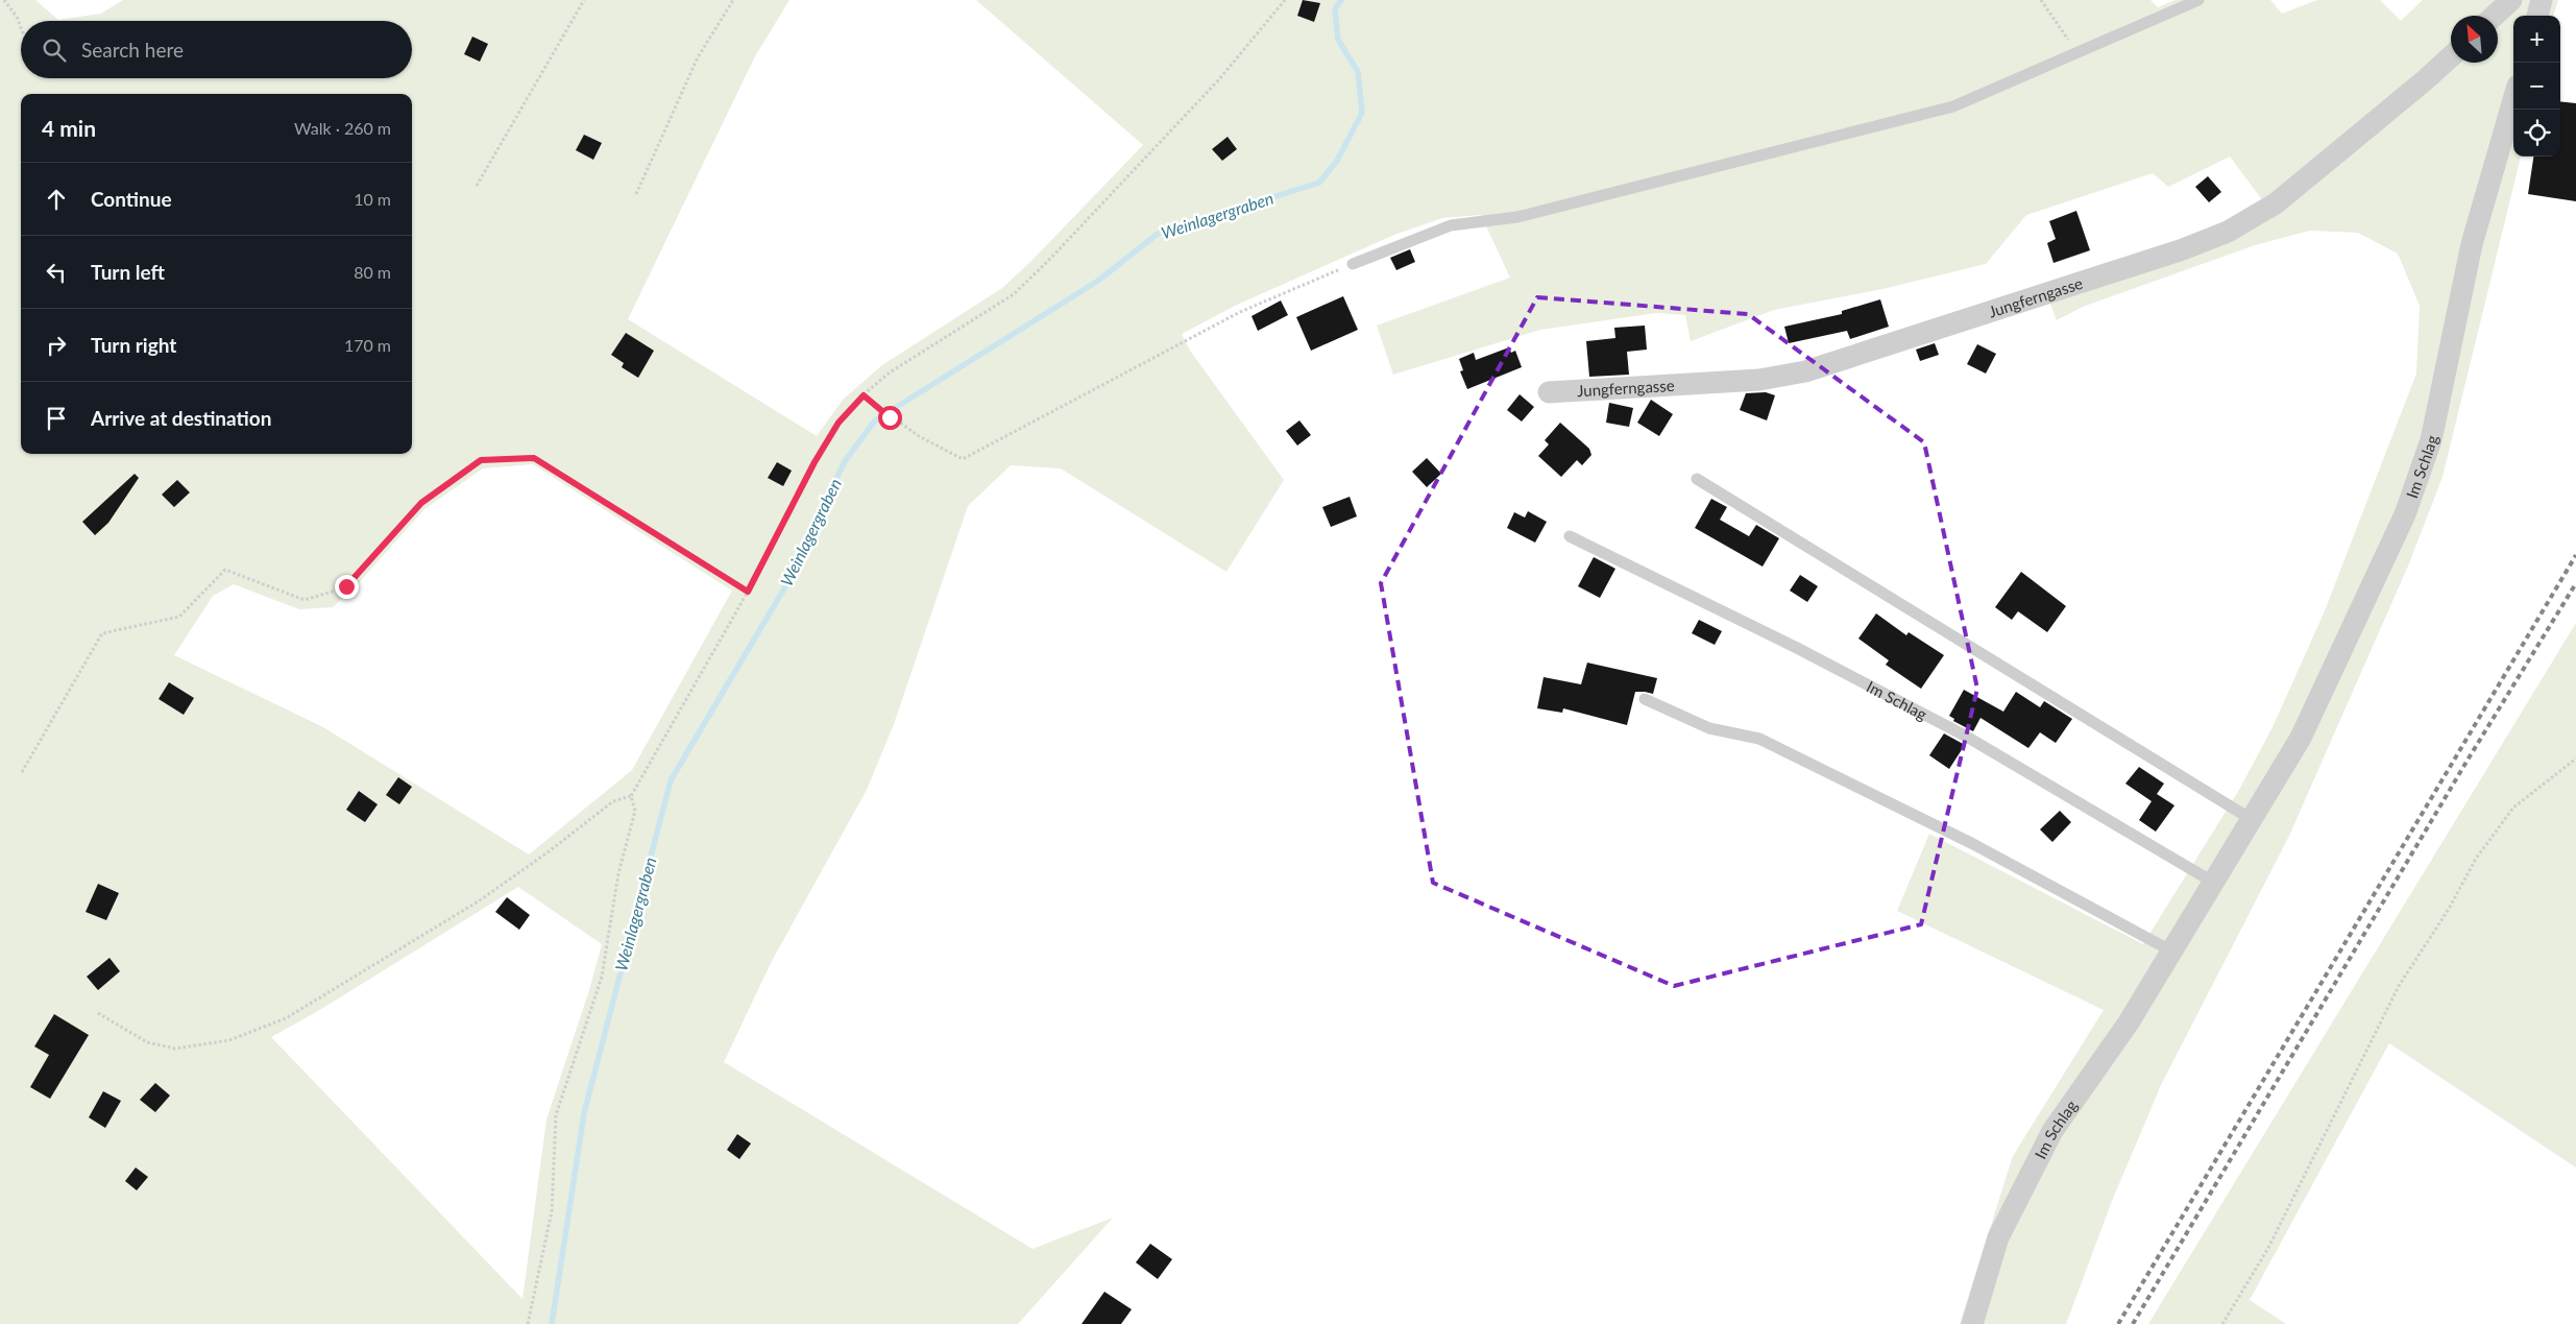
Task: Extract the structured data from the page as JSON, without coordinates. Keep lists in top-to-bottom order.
{
  "streets": {
    "street": ["Jungferngasse", "Im Schlag"]
  },
  "water": ["Weinlagergraben"],
  "north": "top left",
  "page": {
    "map_buttons": ["+", "−"],
    "search": "Search here",
    "heading": ["4 min", "Walk · 260 m"],
    "list": [
      ["Continue", "10 m"],
      ["Turn left", "80 m"],
      ["Turn right", "170 m"],
      "Arrive at destination"
    ]
  }
}
